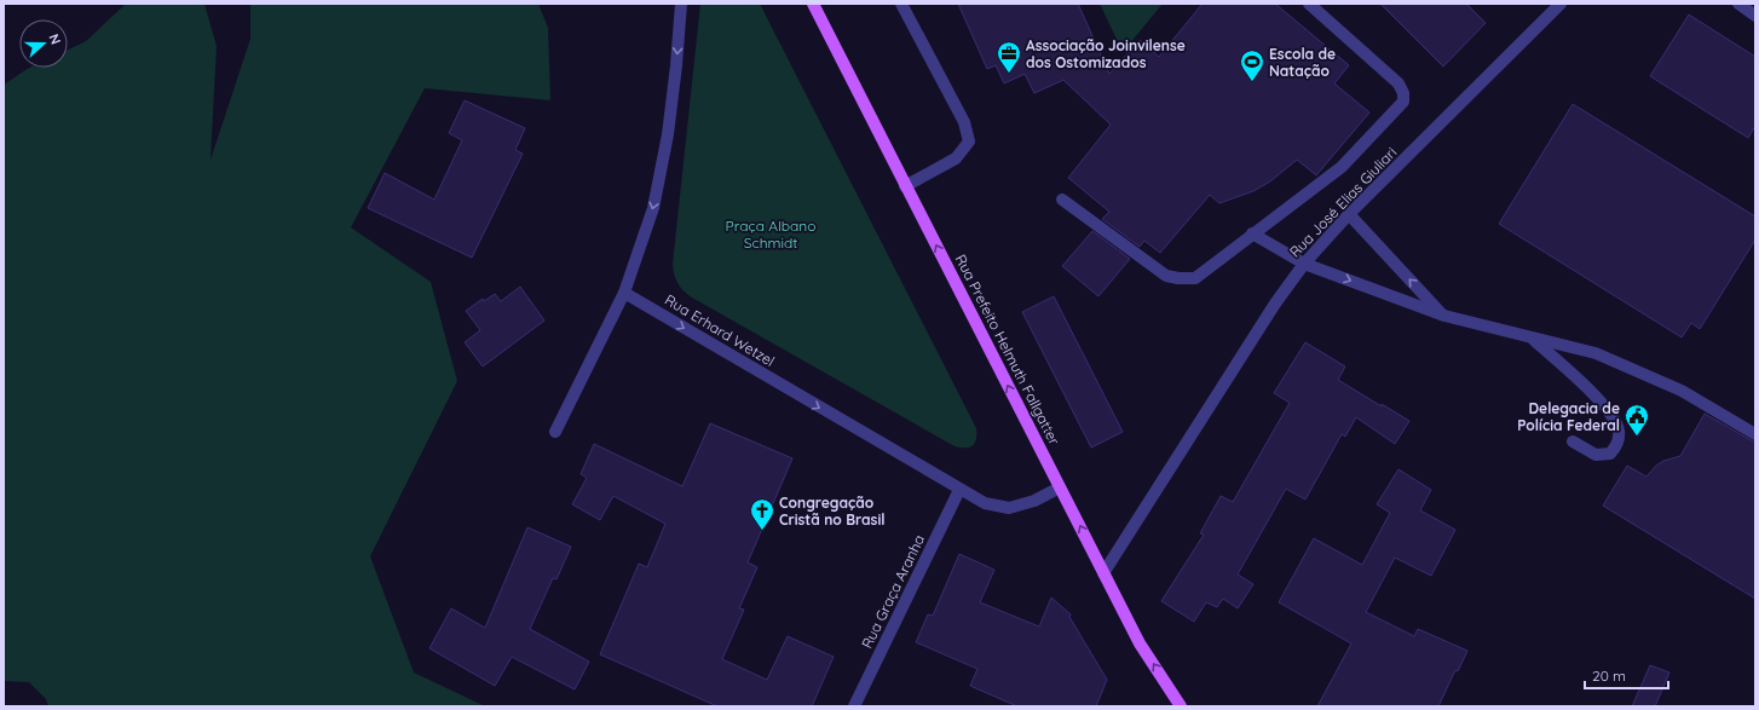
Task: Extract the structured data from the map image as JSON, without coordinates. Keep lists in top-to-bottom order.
{
  "streets": {
    "main road": ["Rua Prefeito Helmuth Fallgatter"],
    "street": ["Rua José Elias Giuliari", "Rua Erhard Wetzel", "Rua Graça Aranha"]
  },
  "crossings": [
    ["Rua José Elias Giuliari", "Rua Prefeito Helmuth Fallgatter"],
    ["Rua Erhard Wetzel", "Rua Prefeito Helmuth Fallgatter"],
    ["Rua Erhard Wetzel", "Rua Graça Aranha"]
  ],
  "one_way": ["Rua Erhard Wetzel", "Rua Prefeito Helmuth Fallgatter"],
  "parks": ["Praça Albano Schmidt"],
  "places": {
    "office": ["Associação Joinvilense dos Ostomizados"],
    "sports": ["Escola de Natação"],
    "public building": ["Delegacia de Polícia Federal"],
    "church": ["Congregação Cristã no Brasil"]
  },
  "scale_bar": "20 m",
  "north": "right"
}
